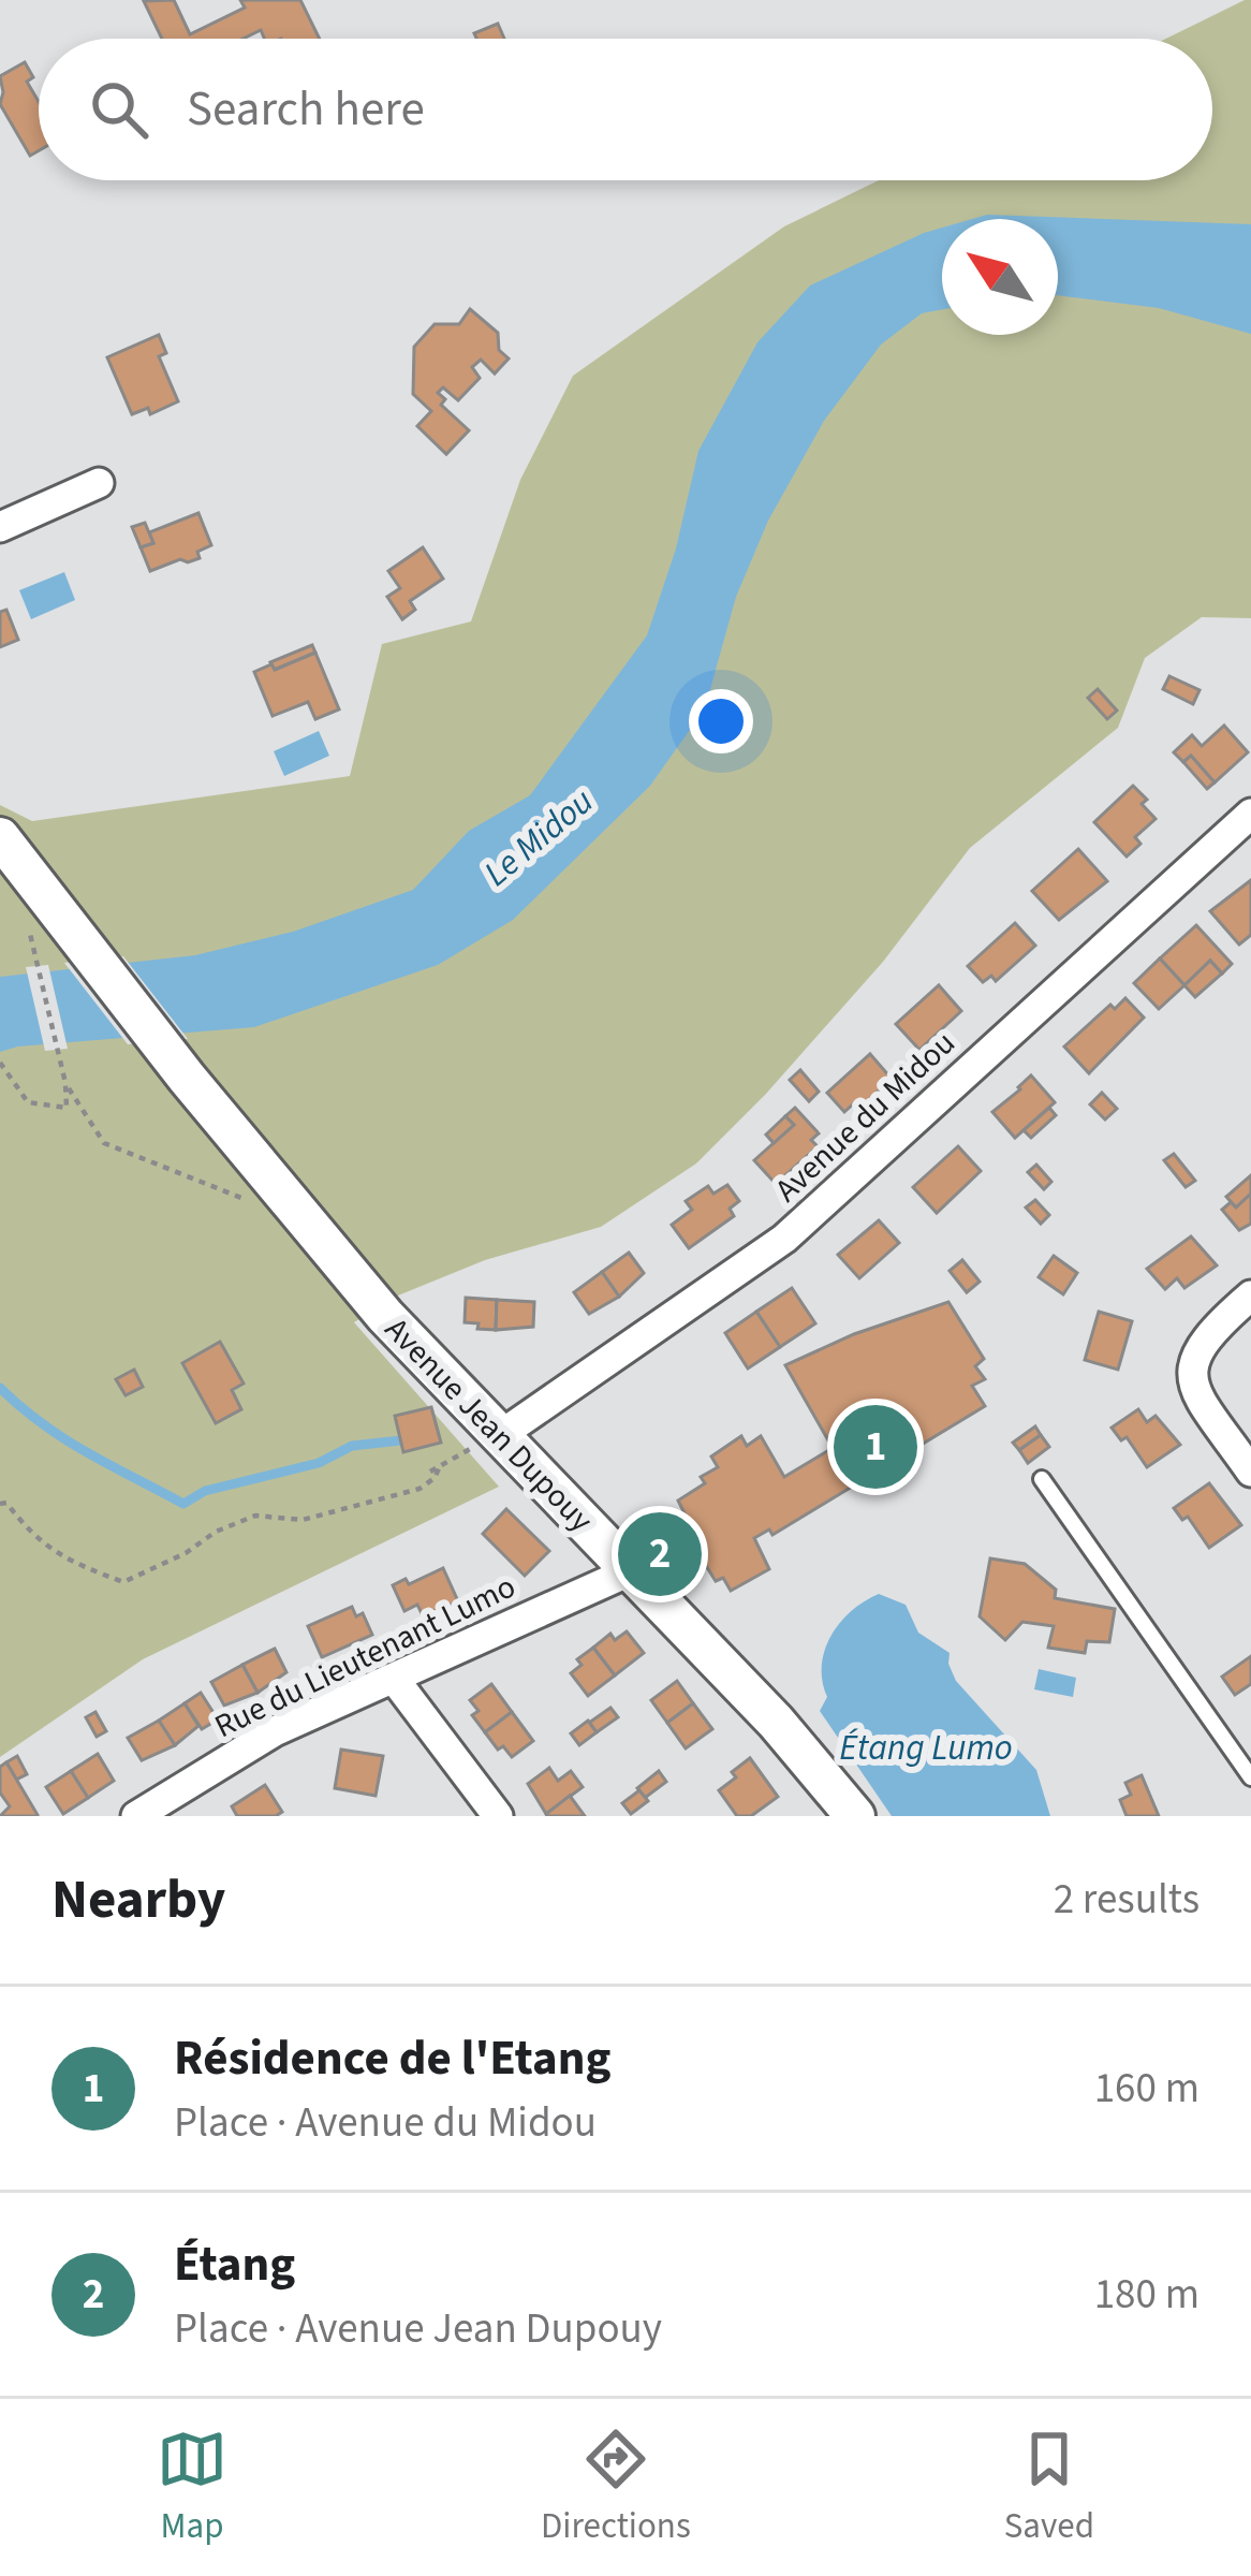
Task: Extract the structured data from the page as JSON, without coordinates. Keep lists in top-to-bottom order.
{
  "streets": {
    "street": ["Avenue du Midou", "Avenue Jean Dupouy", "Rue du Lieutenant Lumo"]
  },
  "crossings": [
    ["Avenue du Midou", "Avenue Jean Dupouy"],
    ["Avenue Jean Dupouy", "Rue du Lieutenant Lumo"]
  ],
  "water": ["Le Midou", "Étang Lumo"],
  "north": "top left",
  "page": {
    "search": "Search here",
    "pins": ["1", "2"],
    "heading": ["Nearby", "2 results"],
    "list": [
      {
        "mark": "1",
        "name": "Résidence de l'Etang",
        "note": "Place · Avenue du Midou",
        "value": "160 m"
      },
      {
        "mark": "2",
        "name": "Étang",
        "note": "Place · Avenue Jean Dupouy",
        "value": "180 m"
      }
    ],
    "nav": ["Map", "Directions", "Saved"]
  }
}
